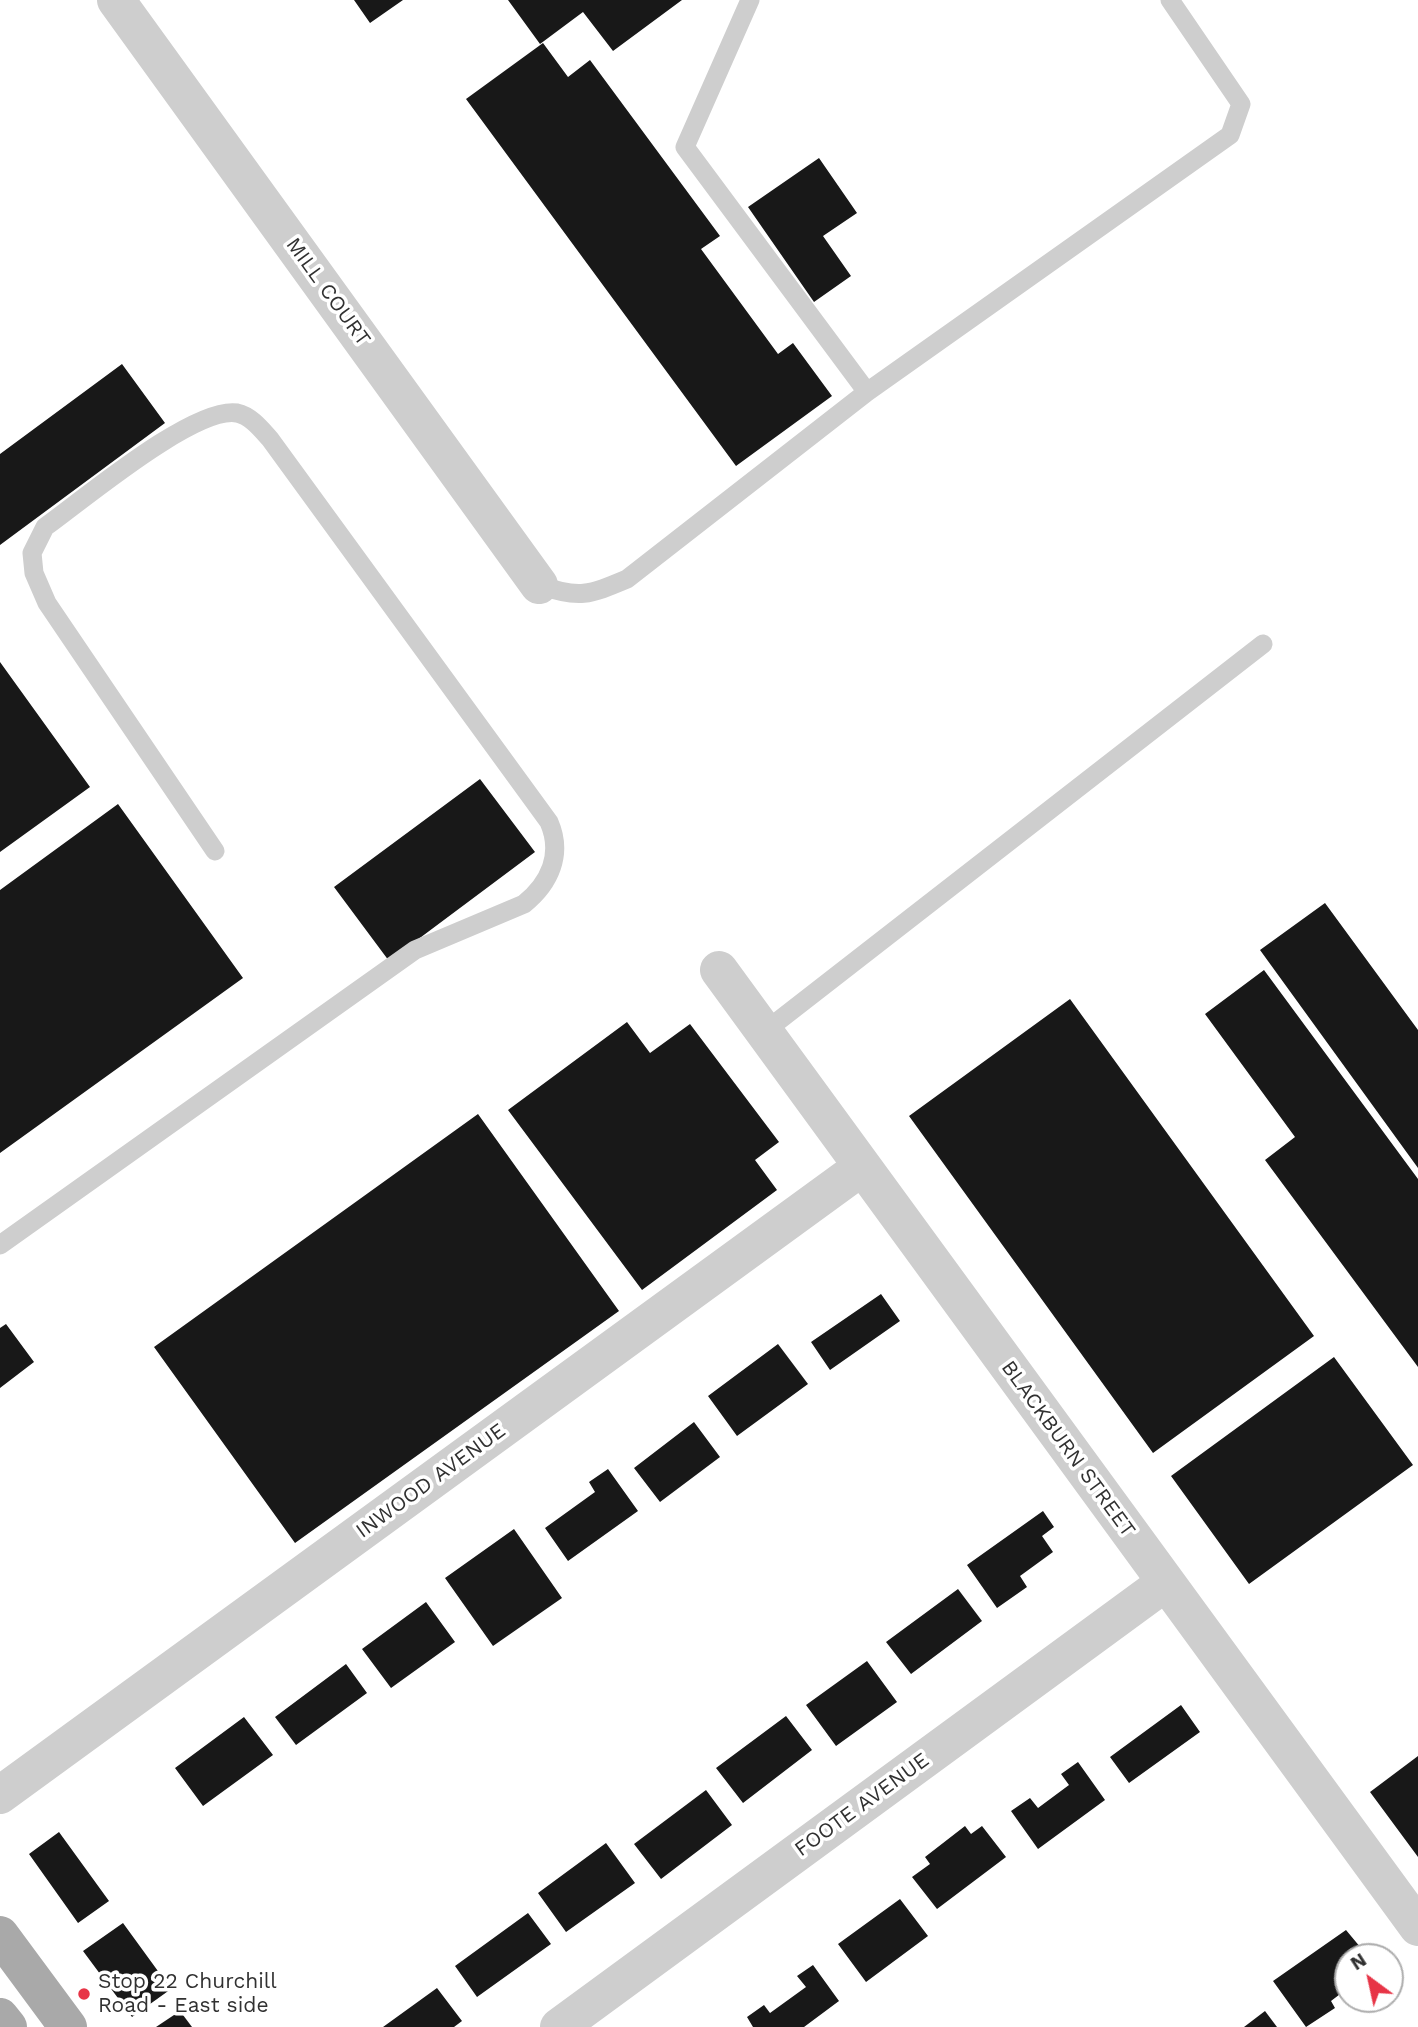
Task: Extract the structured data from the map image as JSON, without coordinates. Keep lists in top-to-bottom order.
{
  "streets": {
    "street": [
      "MILL COURT",
      "BLACKBURN STREET",
      "INWOOD AVENUE",
      "FOOTE AVENUE"
    ]
  },
  "crossings": [
    ["BLACKBURN STREET", "INWOOD AVENUE"],
    ["BLACKBURN STREET", "FOOTE AVENUE"]
  ],
  "places": ["Stop 22 Churchill Road - East side"],
  "north": "top left"
}
